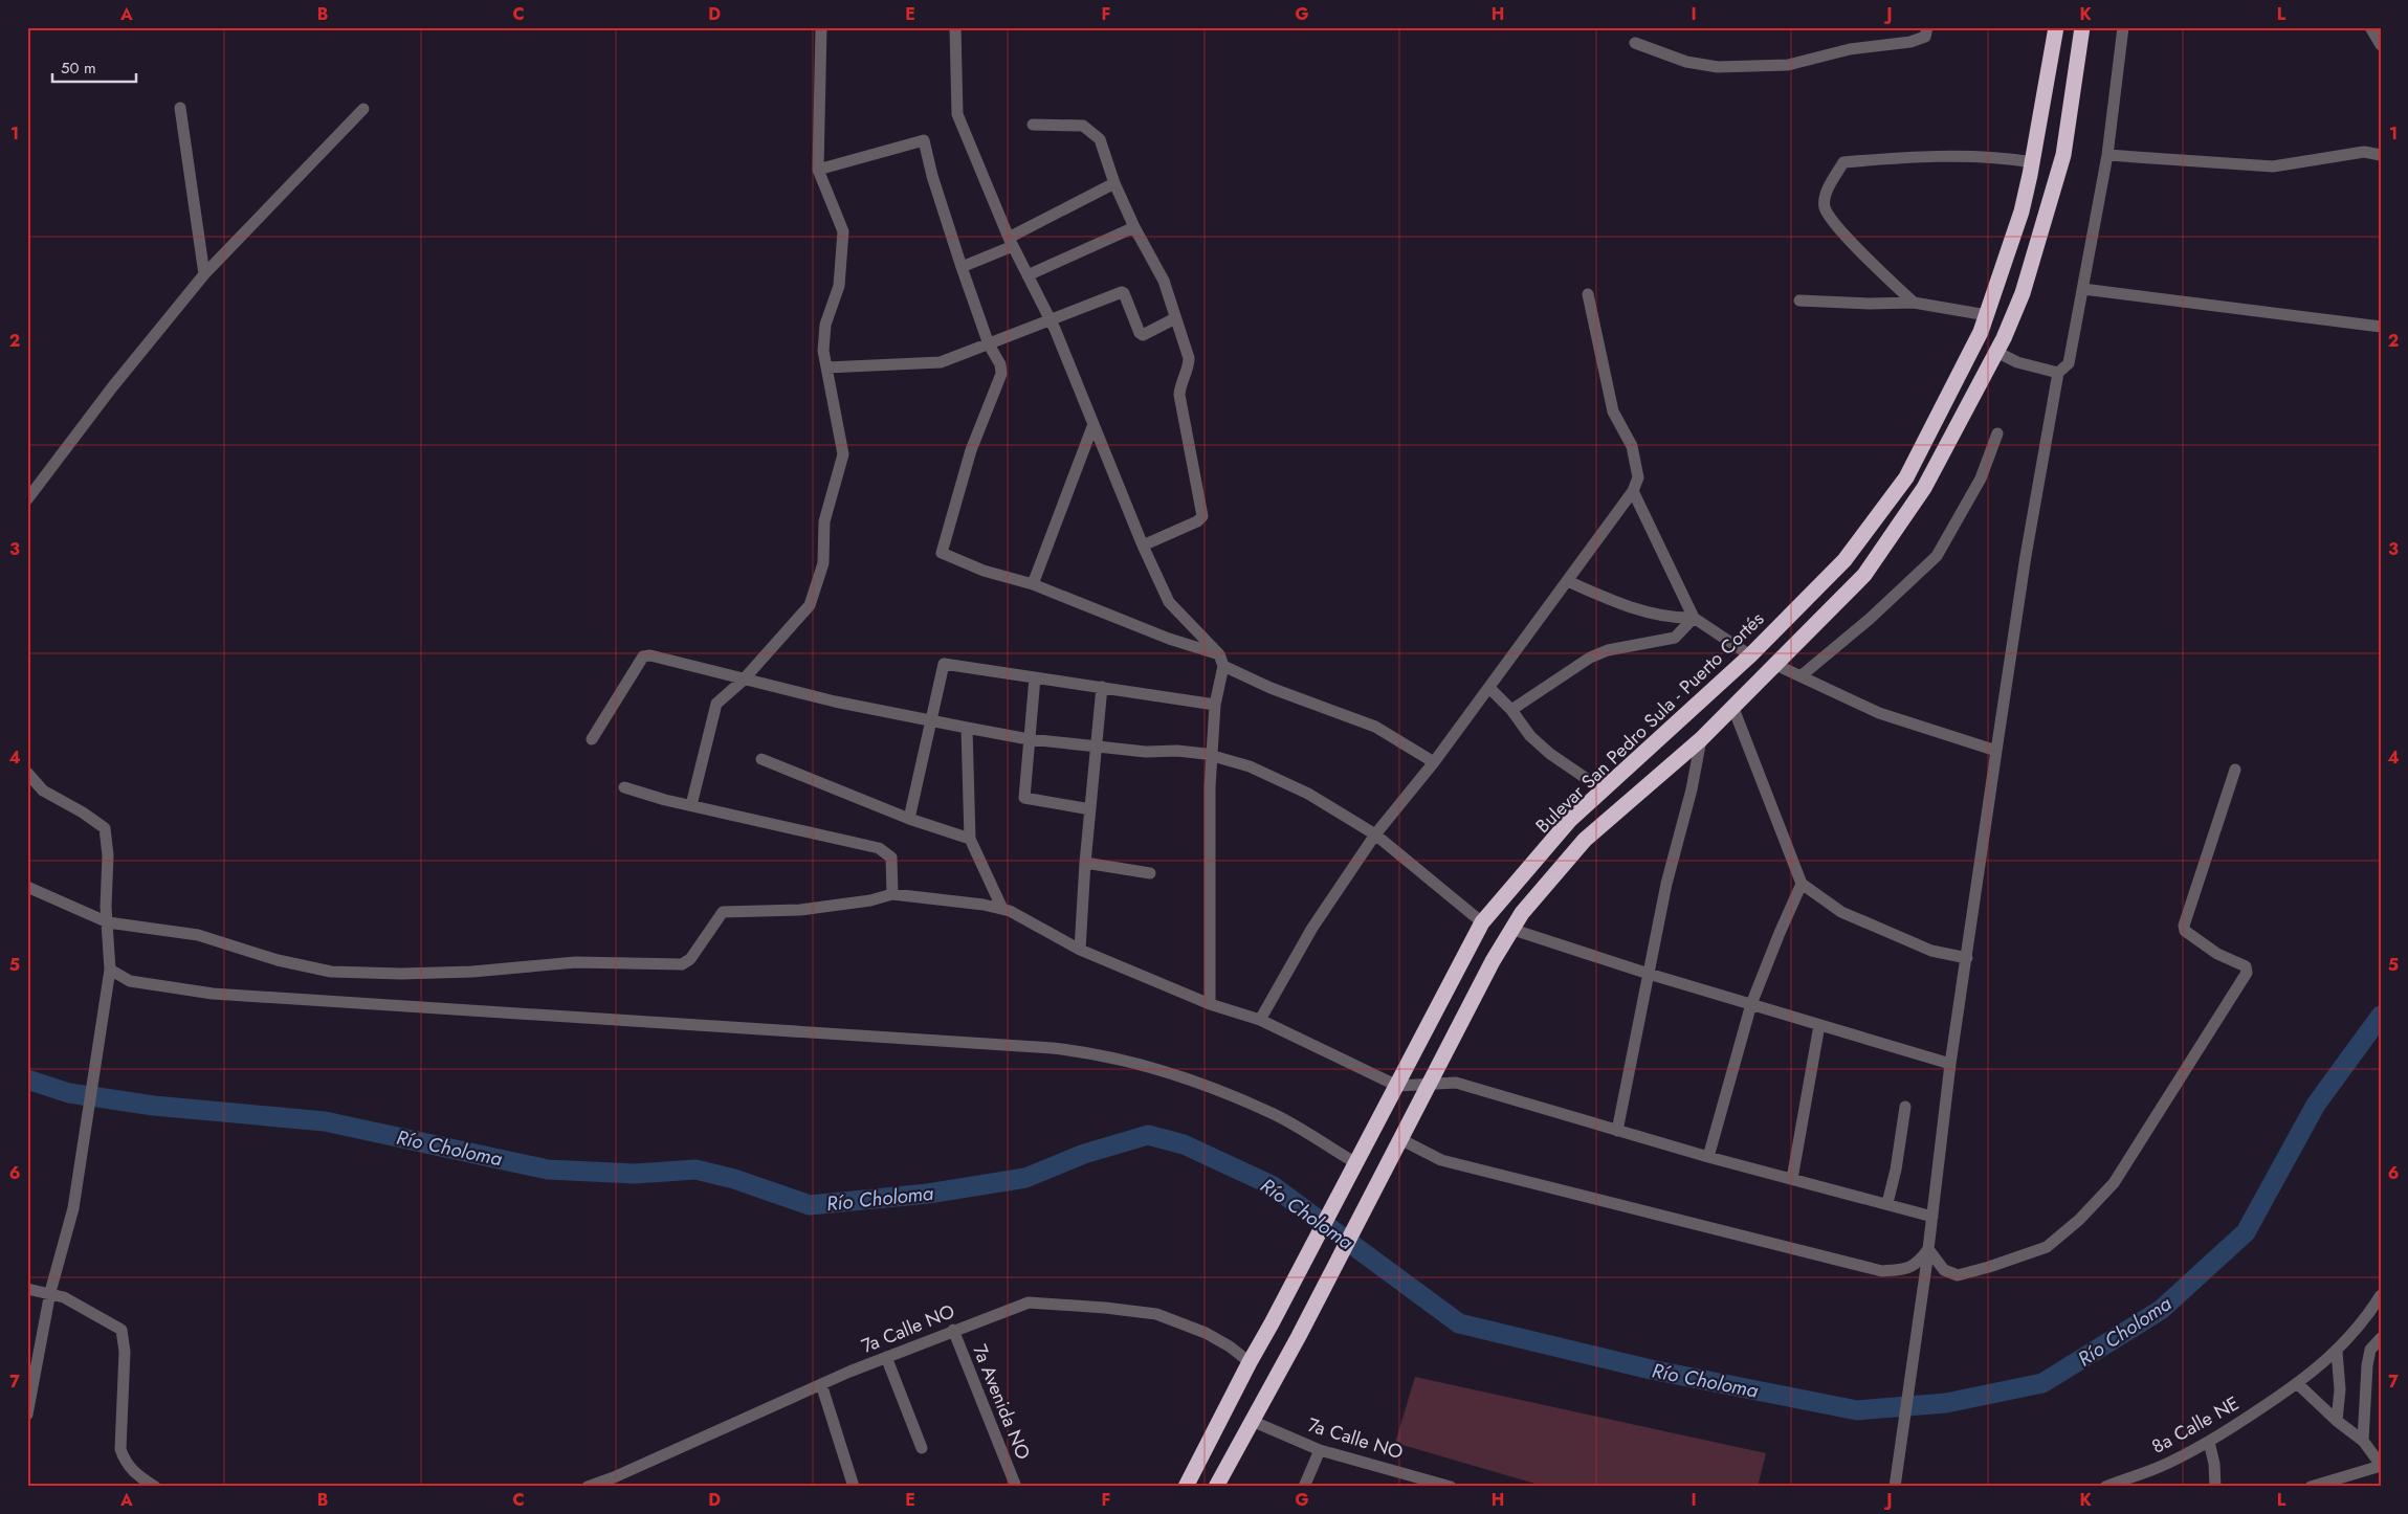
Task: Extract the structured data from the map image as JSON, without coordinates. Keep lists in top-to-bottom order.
{
  "streets": {
    "highway": ["Bulevar San Pedro Sula - Puerto Cortés"],
    "street": ["7a Calle NO", "7a Avenida NO", "8a Calle NE"]
  },
  "crossings": [
    ["Bulevar San Pedro Sula - Puerto Cortés", "7a Calle NO"],
    ["7a Calle NO", "7a Avenida NO"]
  ],
  "water": ["Río Choloma"],
  "scale_bar": "50 m",
  "grid": {
    "columns": [
      "A",
      "B",
      "C",
      "D",
      "E",
      "F",
      "G",
      "H",
      "I",
      "J",
      "K",
      "L"
    ],
    "rows": [
      "1",
      "2",
      "3",
      "4",
      "5",
      "6",
      "7"
    ]
  }
}
